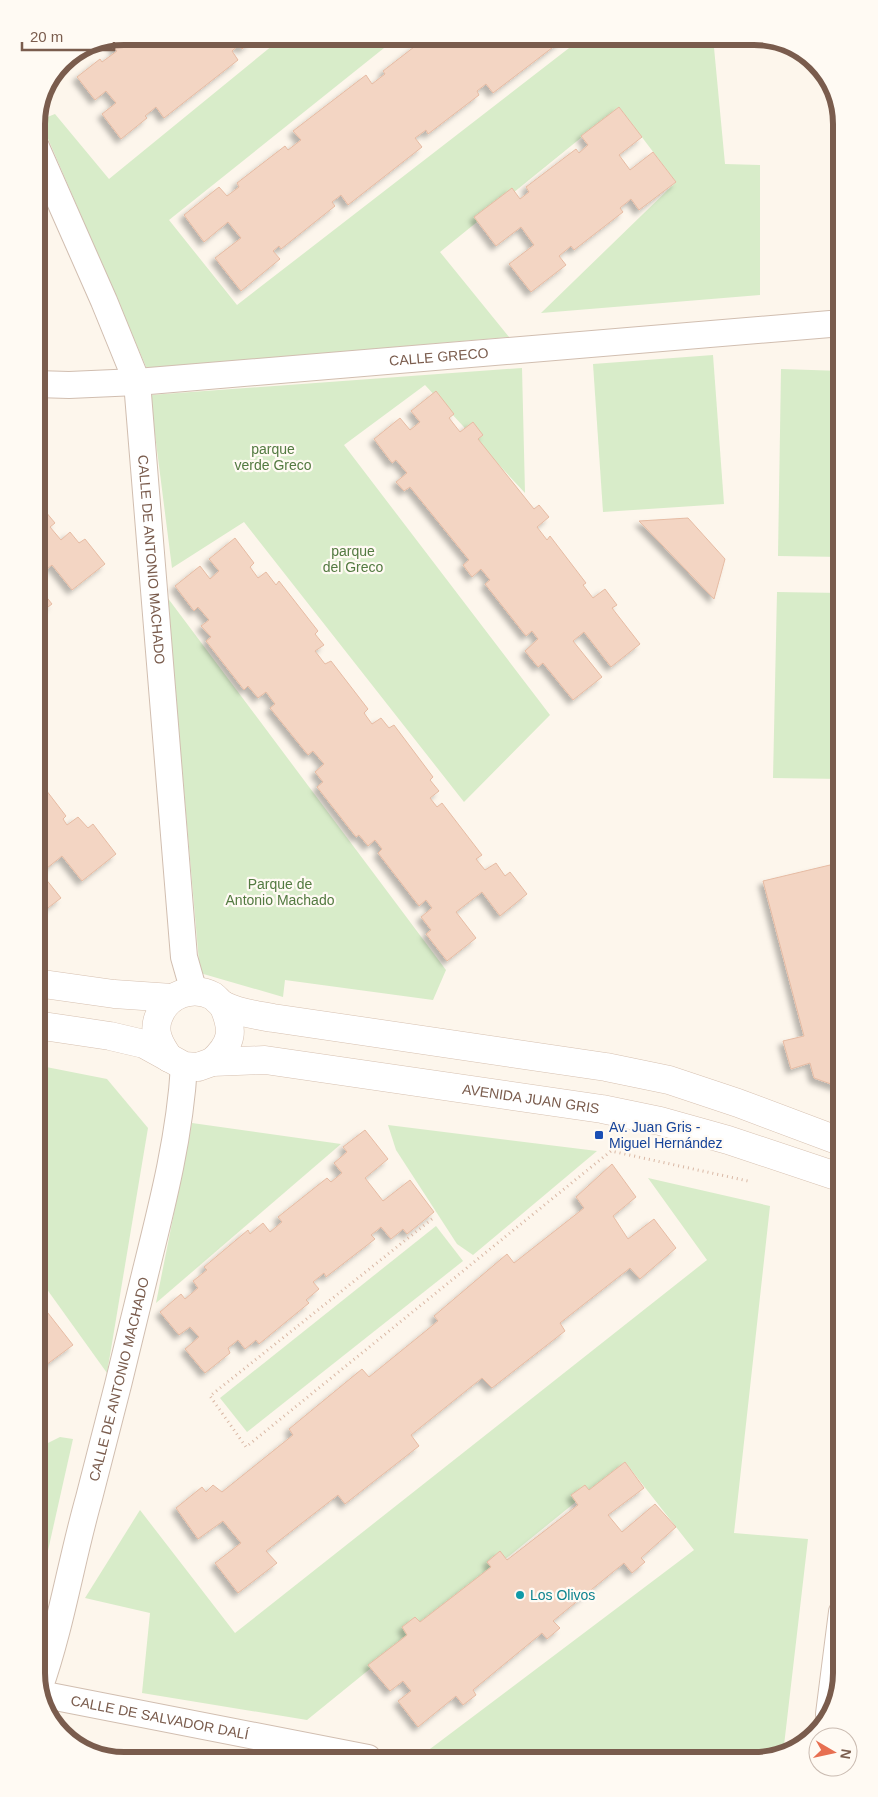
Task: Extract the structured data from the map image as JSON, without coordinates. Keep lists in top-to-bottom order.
{
  "streets": {
    "street": [
      "CALLE GRECO",
      "CALLE DE ANTONIO MACHADO",
      "AVENIDA JUAN GRIS",
      "CALLE DE SALVADOR DALÍ"
    ]
  },
  "crossings": [
    ["CALLE GRECO", "CALLE DE ANTONIO MACHADO"],
    ["CALLE DE ANTONIO MACHADO", "AVENIDA JUAN GRIS"]
  ],
  "parks": ["parque verde Greco", "parque del Greco", "Parque de Antonio Machado"],
  "places": {
    "transit": ["Av. Juan Gris - Miguel Hernández"],
    "other": ["Los Olivos"]
  },
  "scale_bar": "20 m",
  "north": "right"
}
